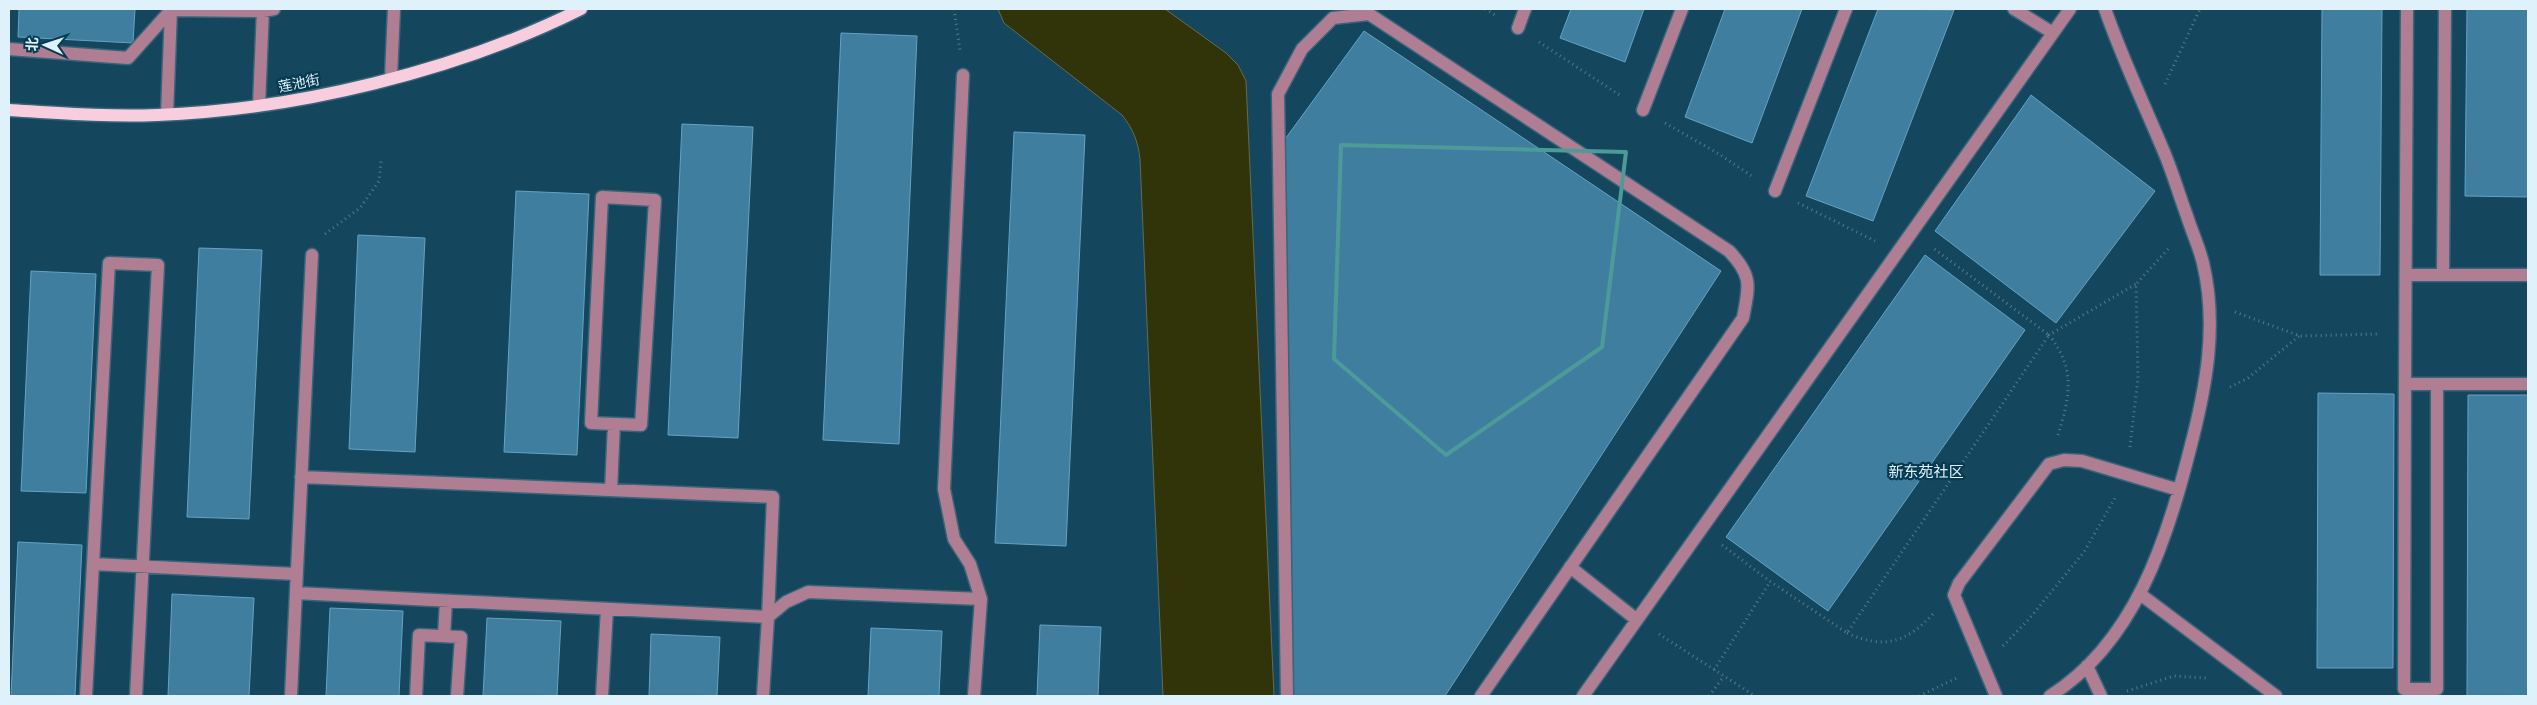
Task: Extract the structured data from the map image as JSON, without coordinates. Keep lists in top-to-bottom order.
{
  "streets": {
    "main road": ["莲池街"]
  },
  "districts": ["新东苑社区"],
  "north": "left"
}
